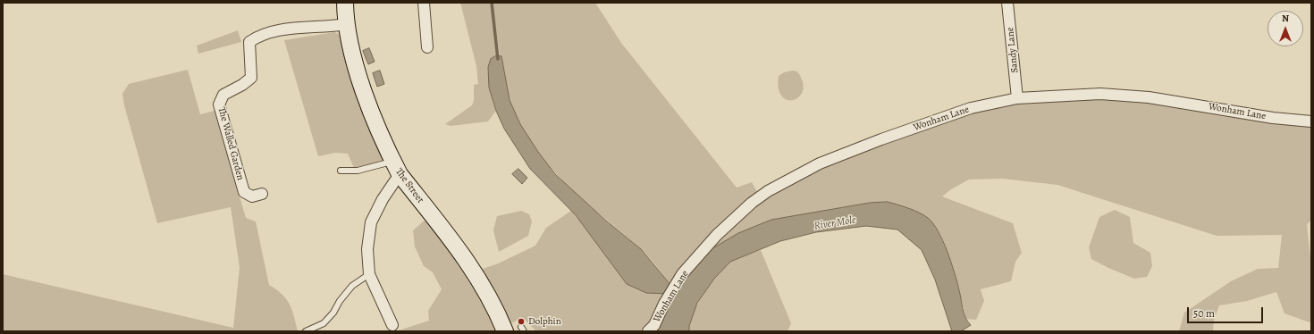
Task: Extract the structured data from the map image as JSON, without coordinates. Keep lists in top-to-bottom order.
{
  "streets": {
    "street": [
      "Sandy Lane",
      "Wonham Lane",
      "The Walled Garden",
      "The Street"
    ]
  },
  "crossings": [
    ["Sandy Lane", "Wonham Lane"],
    ["The Walled Garden", "The Street"]
  ],
  "water": ["River Mole"],
  "places": ["Dolphin"],
  "scale_bar": "50 m",
  "north": "top"
}
